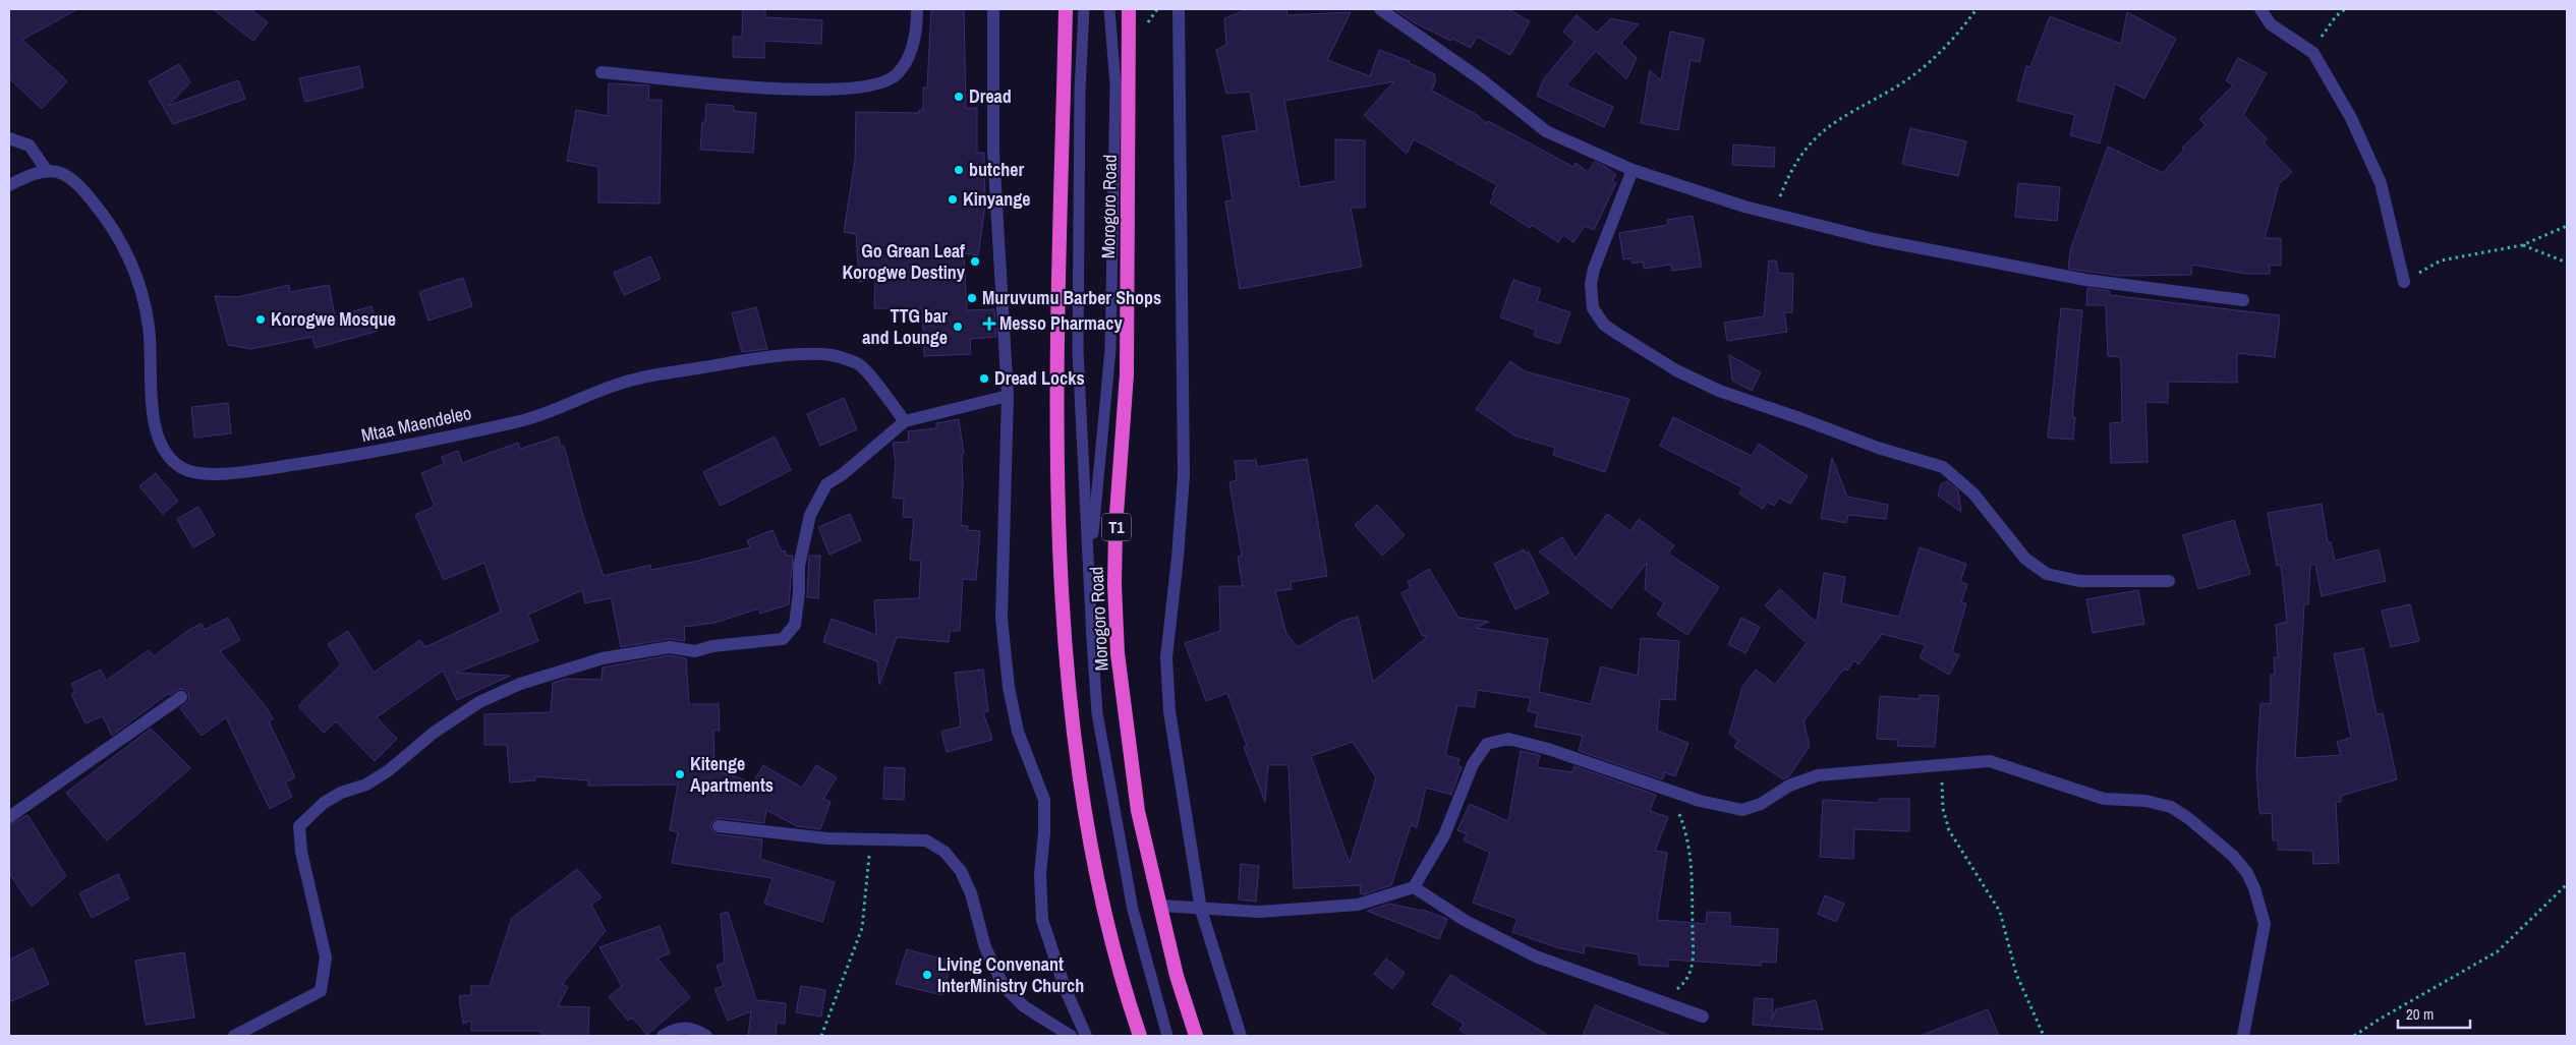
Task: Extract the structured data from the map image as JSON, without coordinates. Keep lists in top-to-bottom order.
{
  "streets": {
    "highway": ["Morogoro Road", "T1"],
    "street": ["Mtaa Maendeleo"]
  },
  "places": {
    "other": [
      "Dread",
      "butcher",
      "Kinyange",
      "Go Grean Leaf Korogwe Destiny",
      "Muruvumu Barber Shops",
      "Korogwe Mosque",
      "TTG bar and Lounge",
      "Dread Locks",
      "Kitenge Apartments",
      "Living Convenant InterMinistry Church"
    ],
    "health": ["Messo Pharmacy"]
  },
  "scale_bar": "20 m"
}
